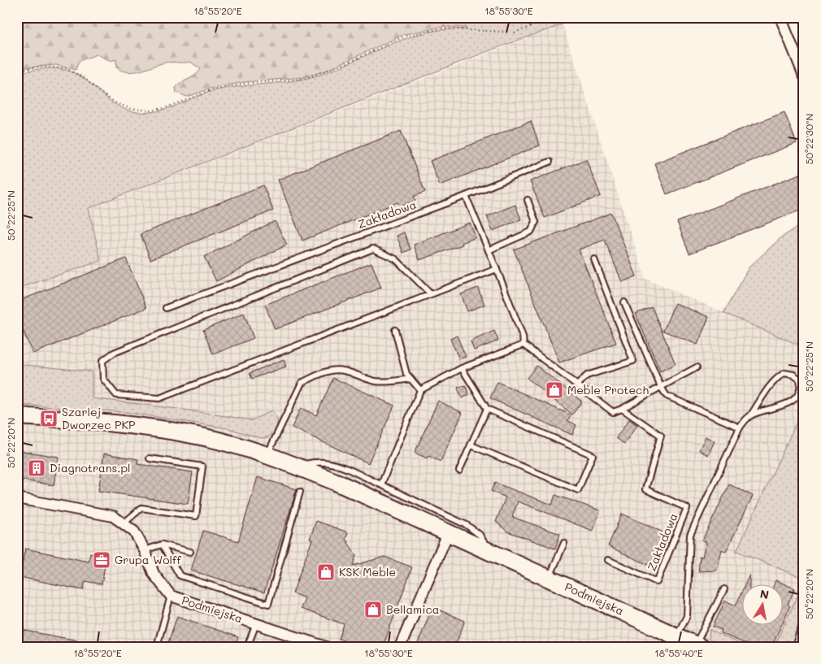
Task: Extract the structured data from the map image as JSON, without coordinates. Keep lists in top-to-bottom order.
{
  "streets": {
    "main road": ["Podmiejska"],
    "lane": ["Zakładowa"]
  },
  "places": {
    "shop": ["Meble Protech", "KSK Meble", "Bellamica"],
    "bus stop": ["Szarlej Dworzec PKP"],
    "building": ["Diagnotrans.pl"],
    "office": ["Grupa Wolff"]
  },
  "north": "top",
  "coordinates": [
    "18°55'20\"E",
    "18°55'30\"E",
    "50°22'30\"N",
    "50°22'25\"N",
    "50°22'20\"N",
    "18°55'40\"E"
  ]
}
